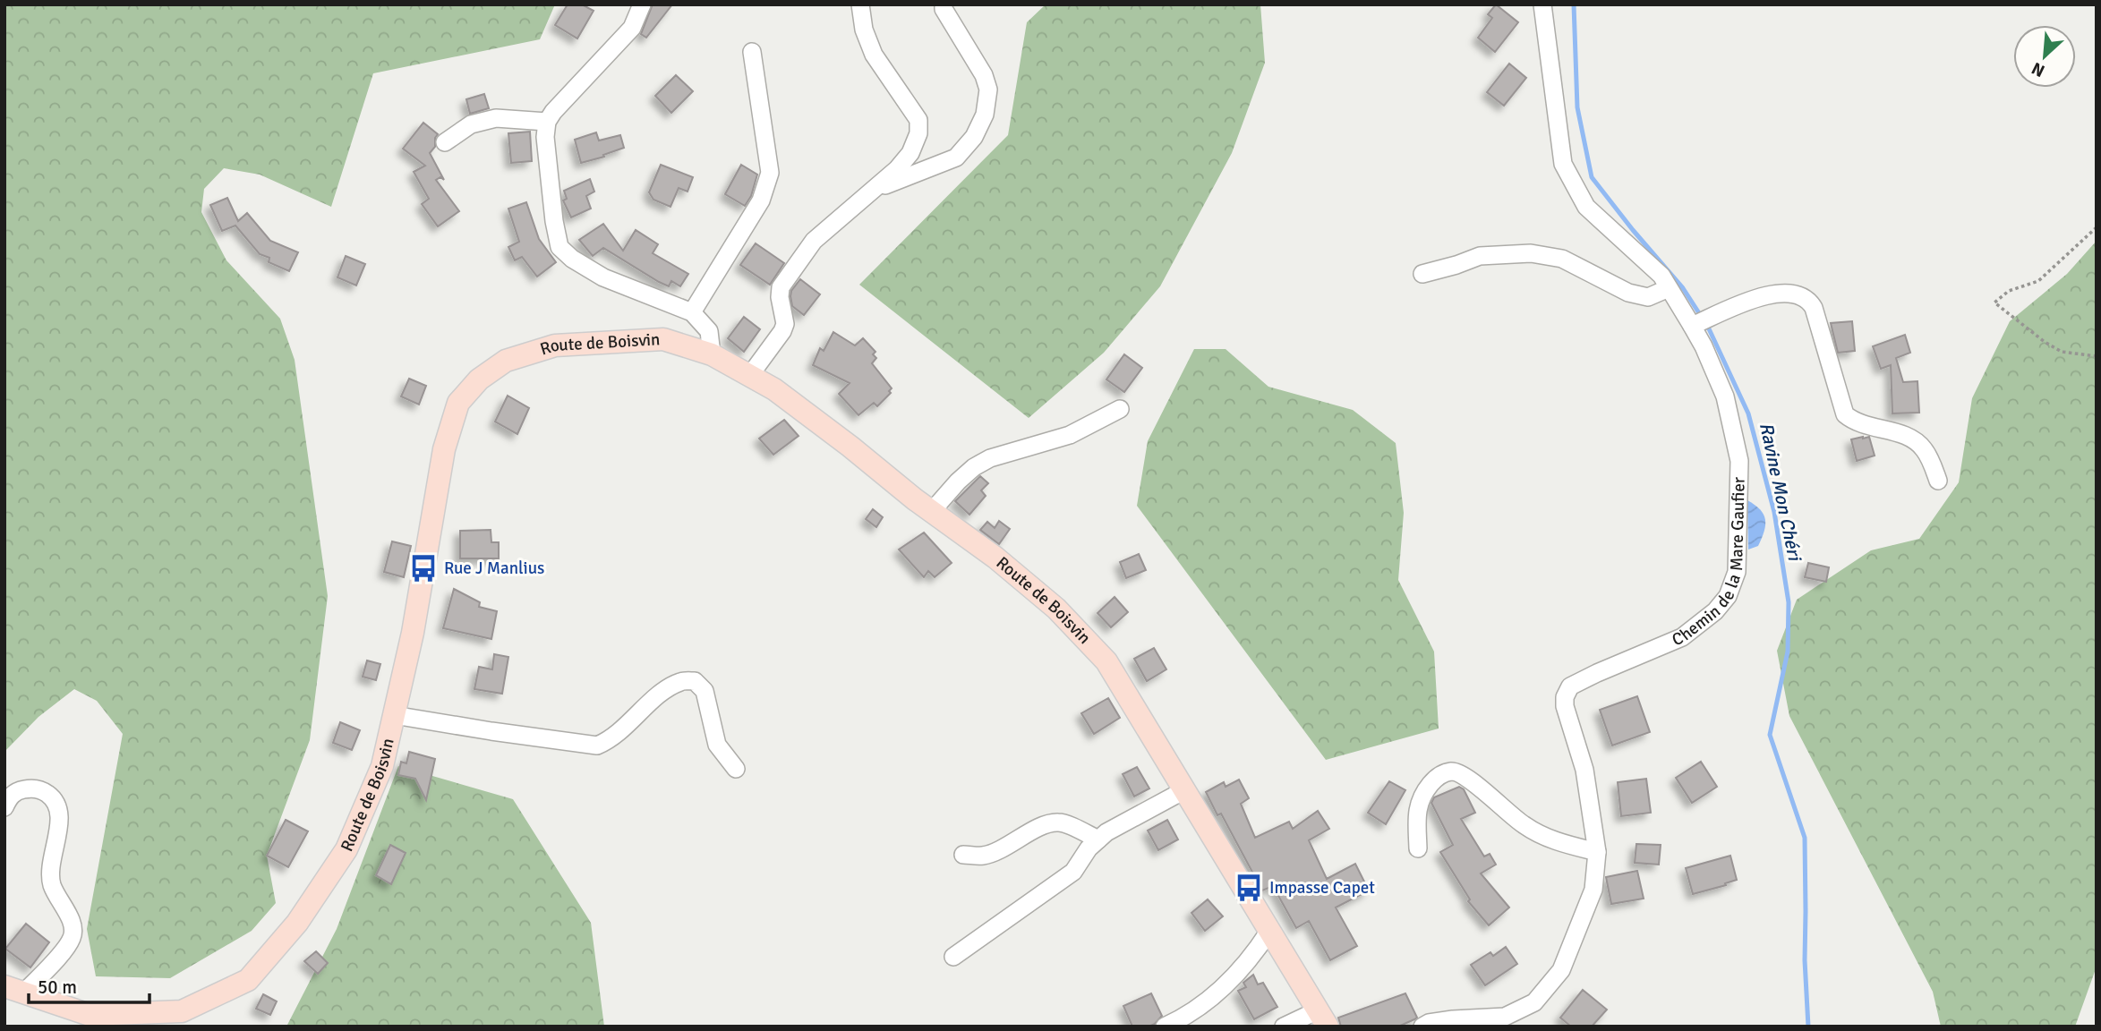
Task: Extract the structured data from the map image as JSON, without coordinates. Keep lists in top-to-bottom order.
{
  "streets": {
    "main road": ["Route de Boisvin"],
    "street": ["Chemin de la Mare Gaufier"]
  },
  "water": ["Ravine Mon Chéri"],
  "places": {
    "bus stop": ["Rue J Manlius", "Impasse Capet"]
  },
  "scale_bar": "50 m",
  "north": "bottom left"
}
